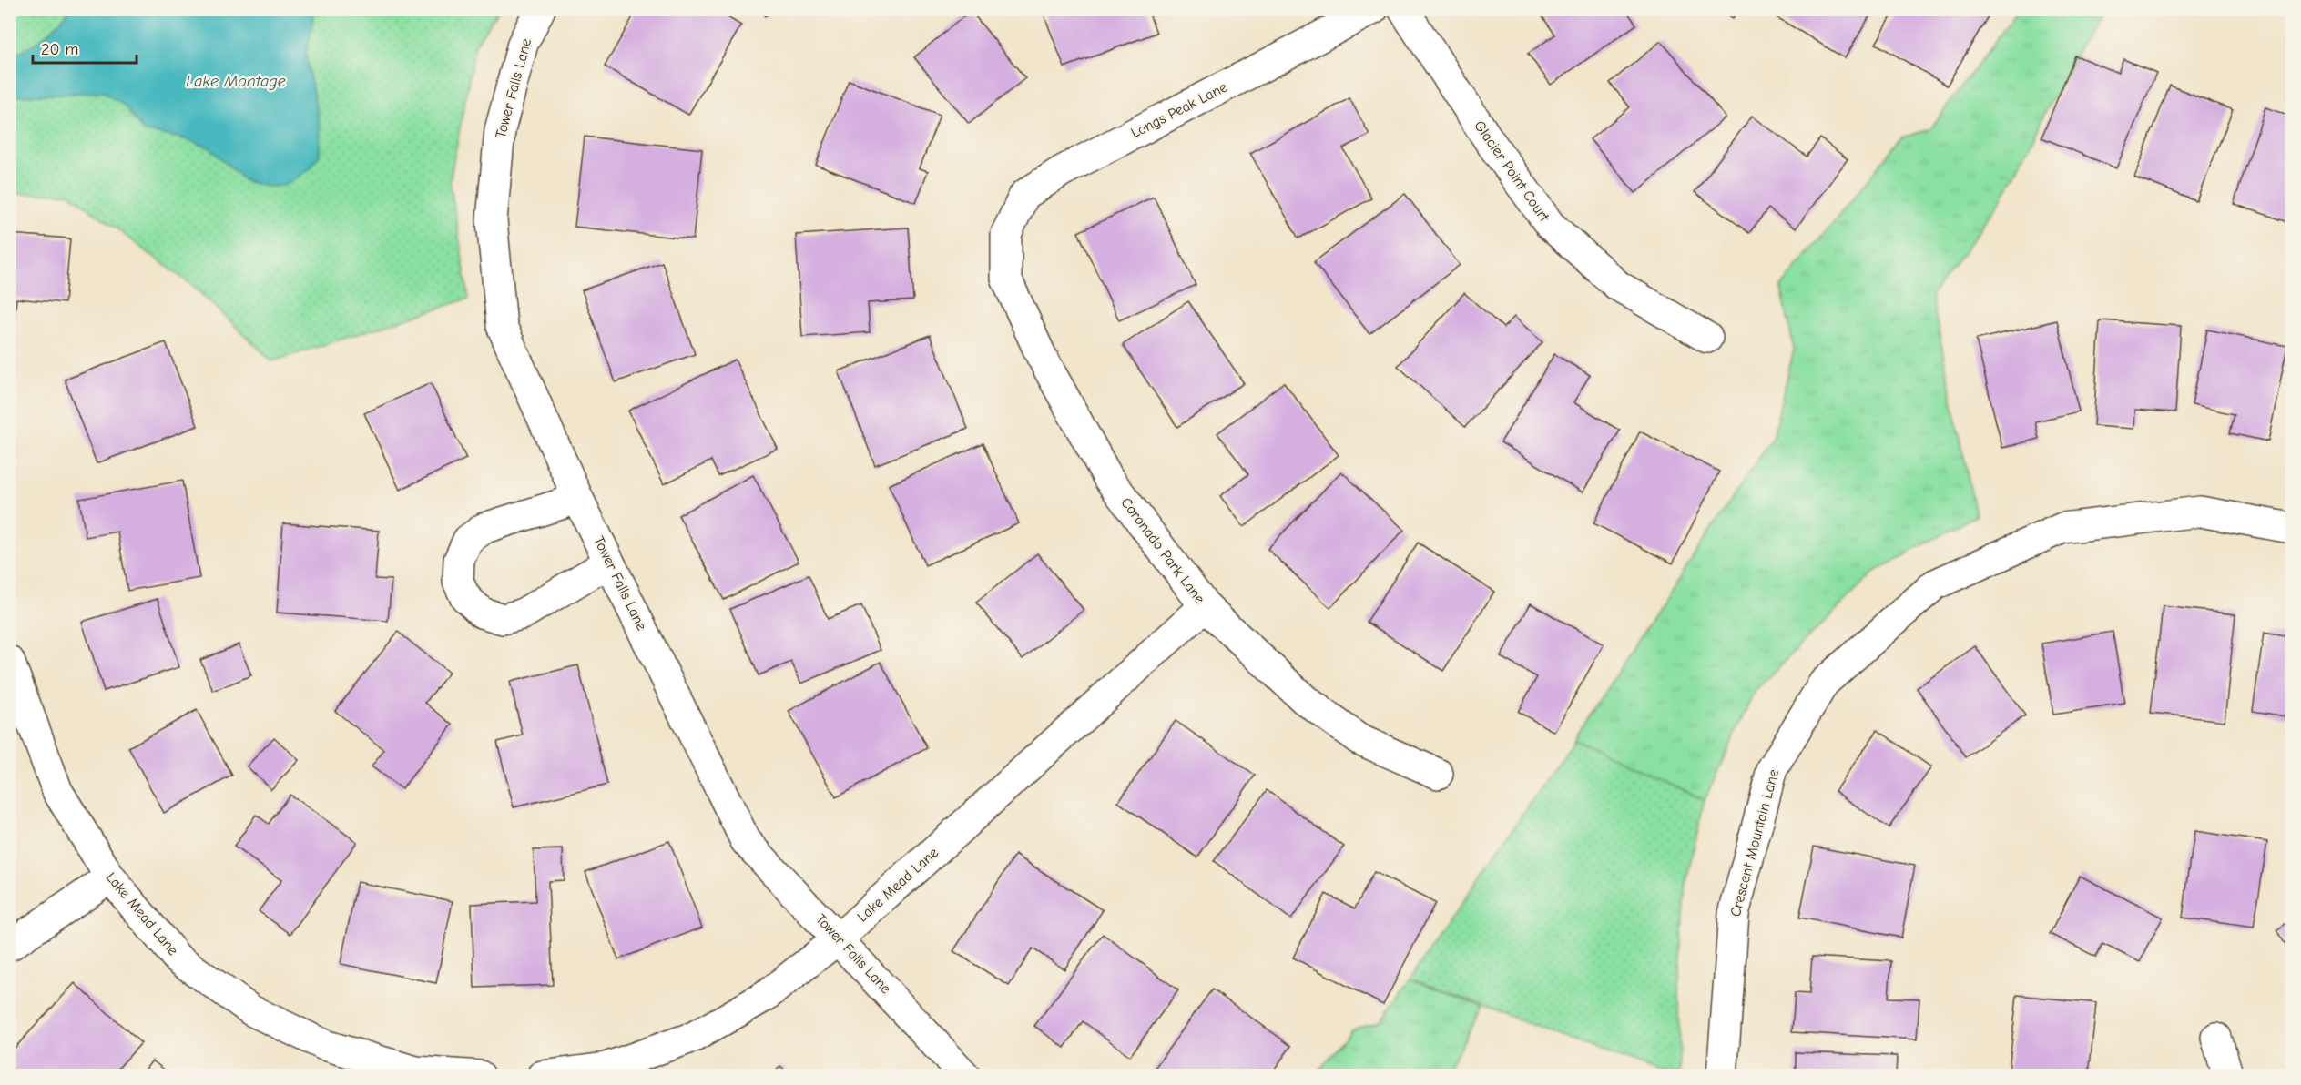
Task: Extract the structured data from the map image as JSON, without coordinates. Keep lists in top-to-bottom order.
{
  "streets": {
    "street": [
      "Tower Falls Lane",
      "Longs Peak Lane",
      "Glacier Point Court",
      "Coronado Park Lane",
      "Crescent Mountain Lane",
      "Lake Mead Lane"
    ]
  },
  "crossings": [
    ["Tower Falls Lane", "Lake Mead Lane"],
    ["Longs Peak Lane", "Coronado Park Lane"],
    ["Coronado Park Lane", "Lake Mead Lane"]
  ],
  "water": ["Lake Montage"],
  "scale_bar": "20 m"
}
